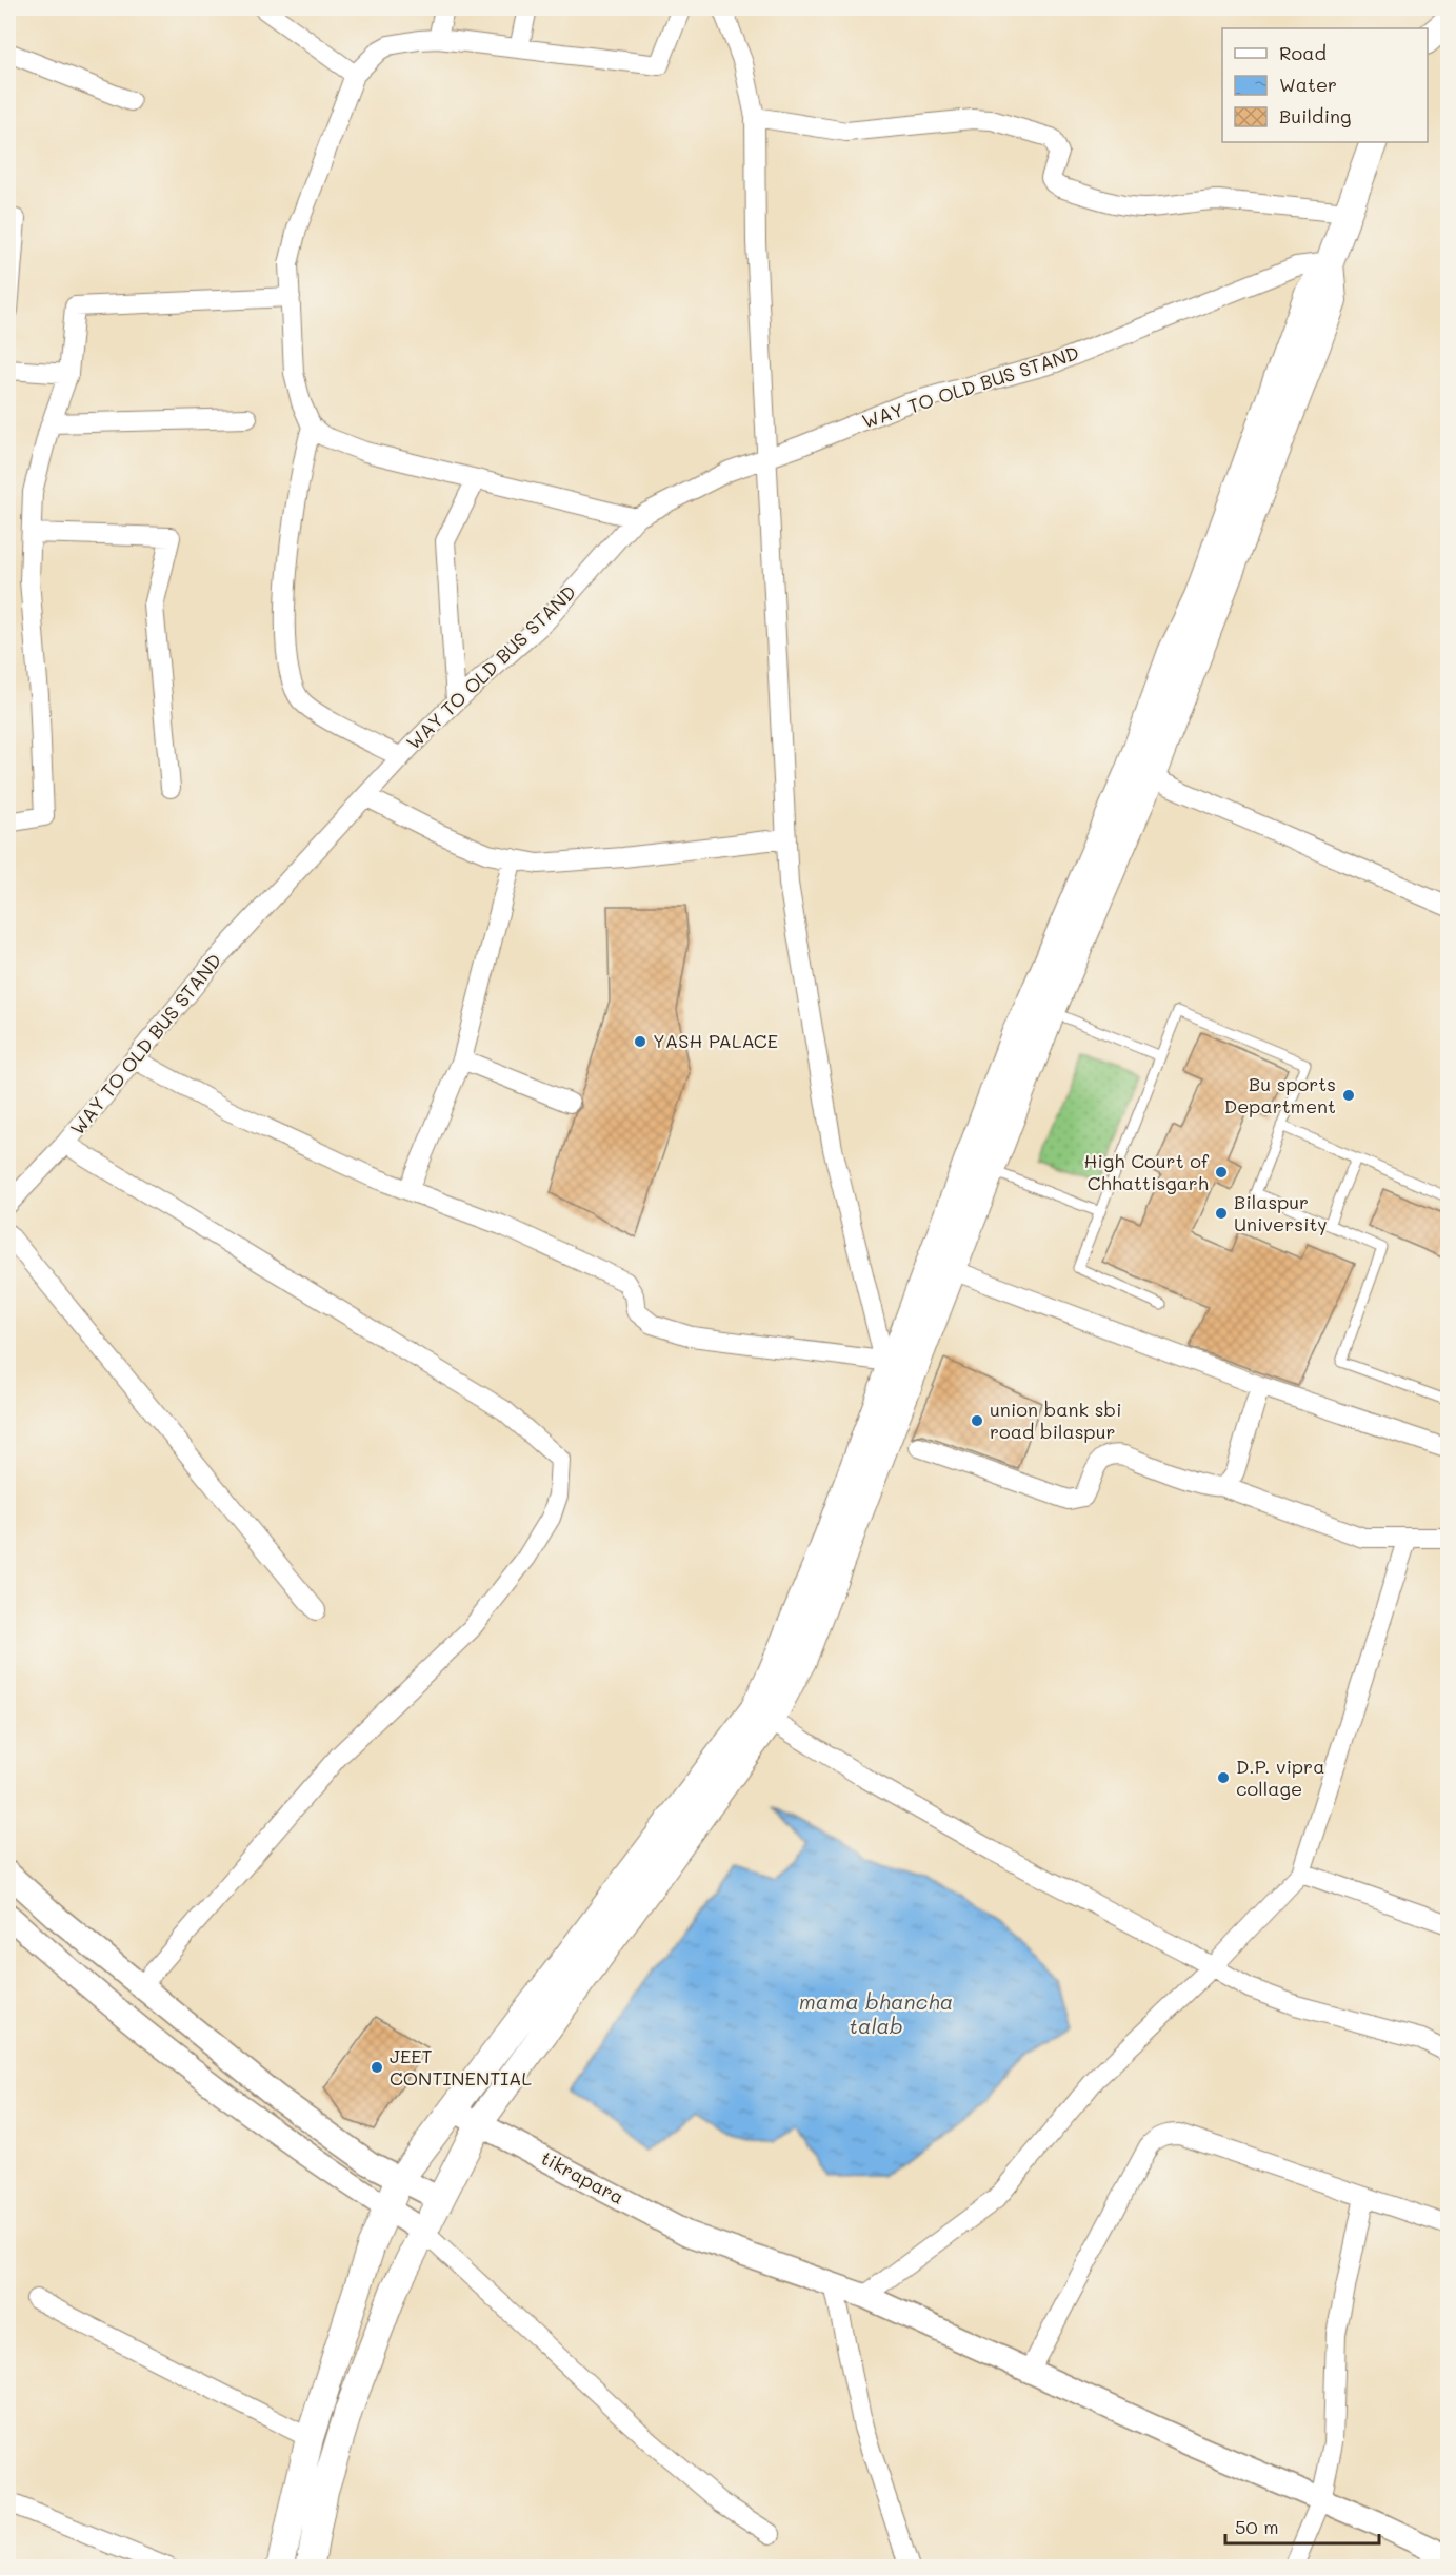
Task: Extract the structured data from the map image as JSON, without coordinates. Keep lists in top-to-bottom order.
{
  "streets": {
    "street": ["WAY TO OLD BUS STAND", "tikrapara"]
  },
  "water": ["mama bhancha talab"],
  "places": [
    "YASH PALACE",
    "Bu sports Department",
    "High Court of Chhattisgarh",
    "Bilaspur University",
    "union bank sbi road bilaspur",
    "D.P. vipra collage",
    "JEET CONTINENTIAL"
  ],
  "legend": ["Road", "Water", "Building"],
  "scale_bar": "50 m"
}
